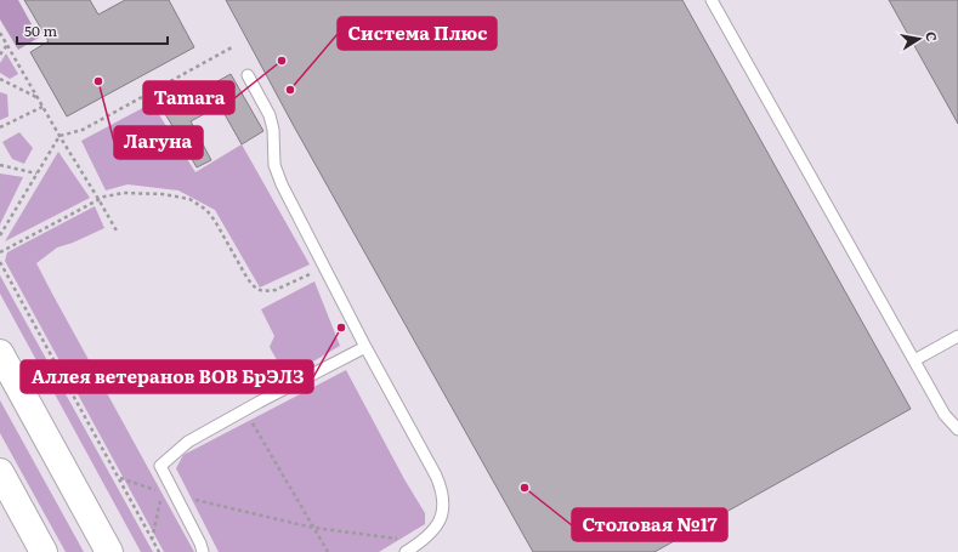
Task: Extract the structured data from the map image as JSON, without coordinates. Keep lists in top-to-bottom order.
{
  "places": [
    "Tamara",
    "Лагуна",
    "Система Плюс",
    "Аллея ветеранов ВОВ БрЭЛЗ",
    "Столовая №17"
  ],
  "scale_bar": "50 m",
  "north": "right"
}
